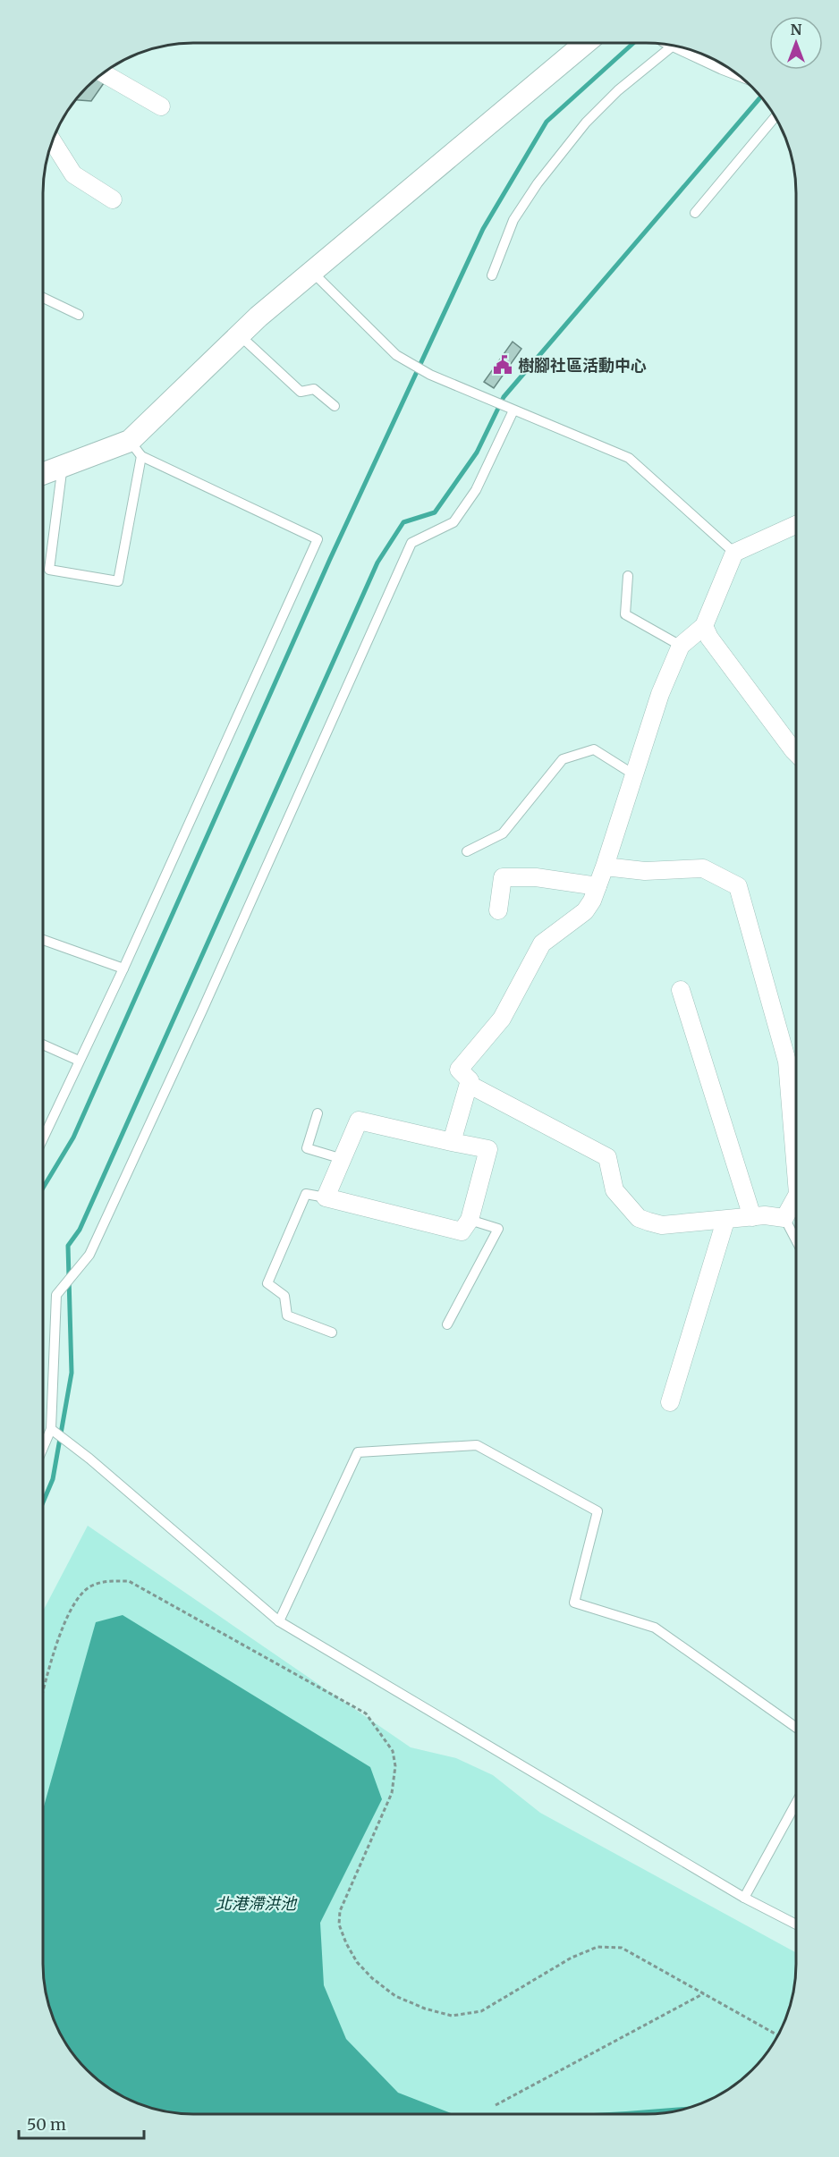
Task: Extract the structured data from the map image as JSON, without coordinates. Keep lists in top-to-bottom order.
{
  "parks": ["北港滯洪池"],
  "places": {
    "public building": ["樹腳社區活動中心"]
  },
  "scale_bar": "50 m",
  "north": "top"
}
